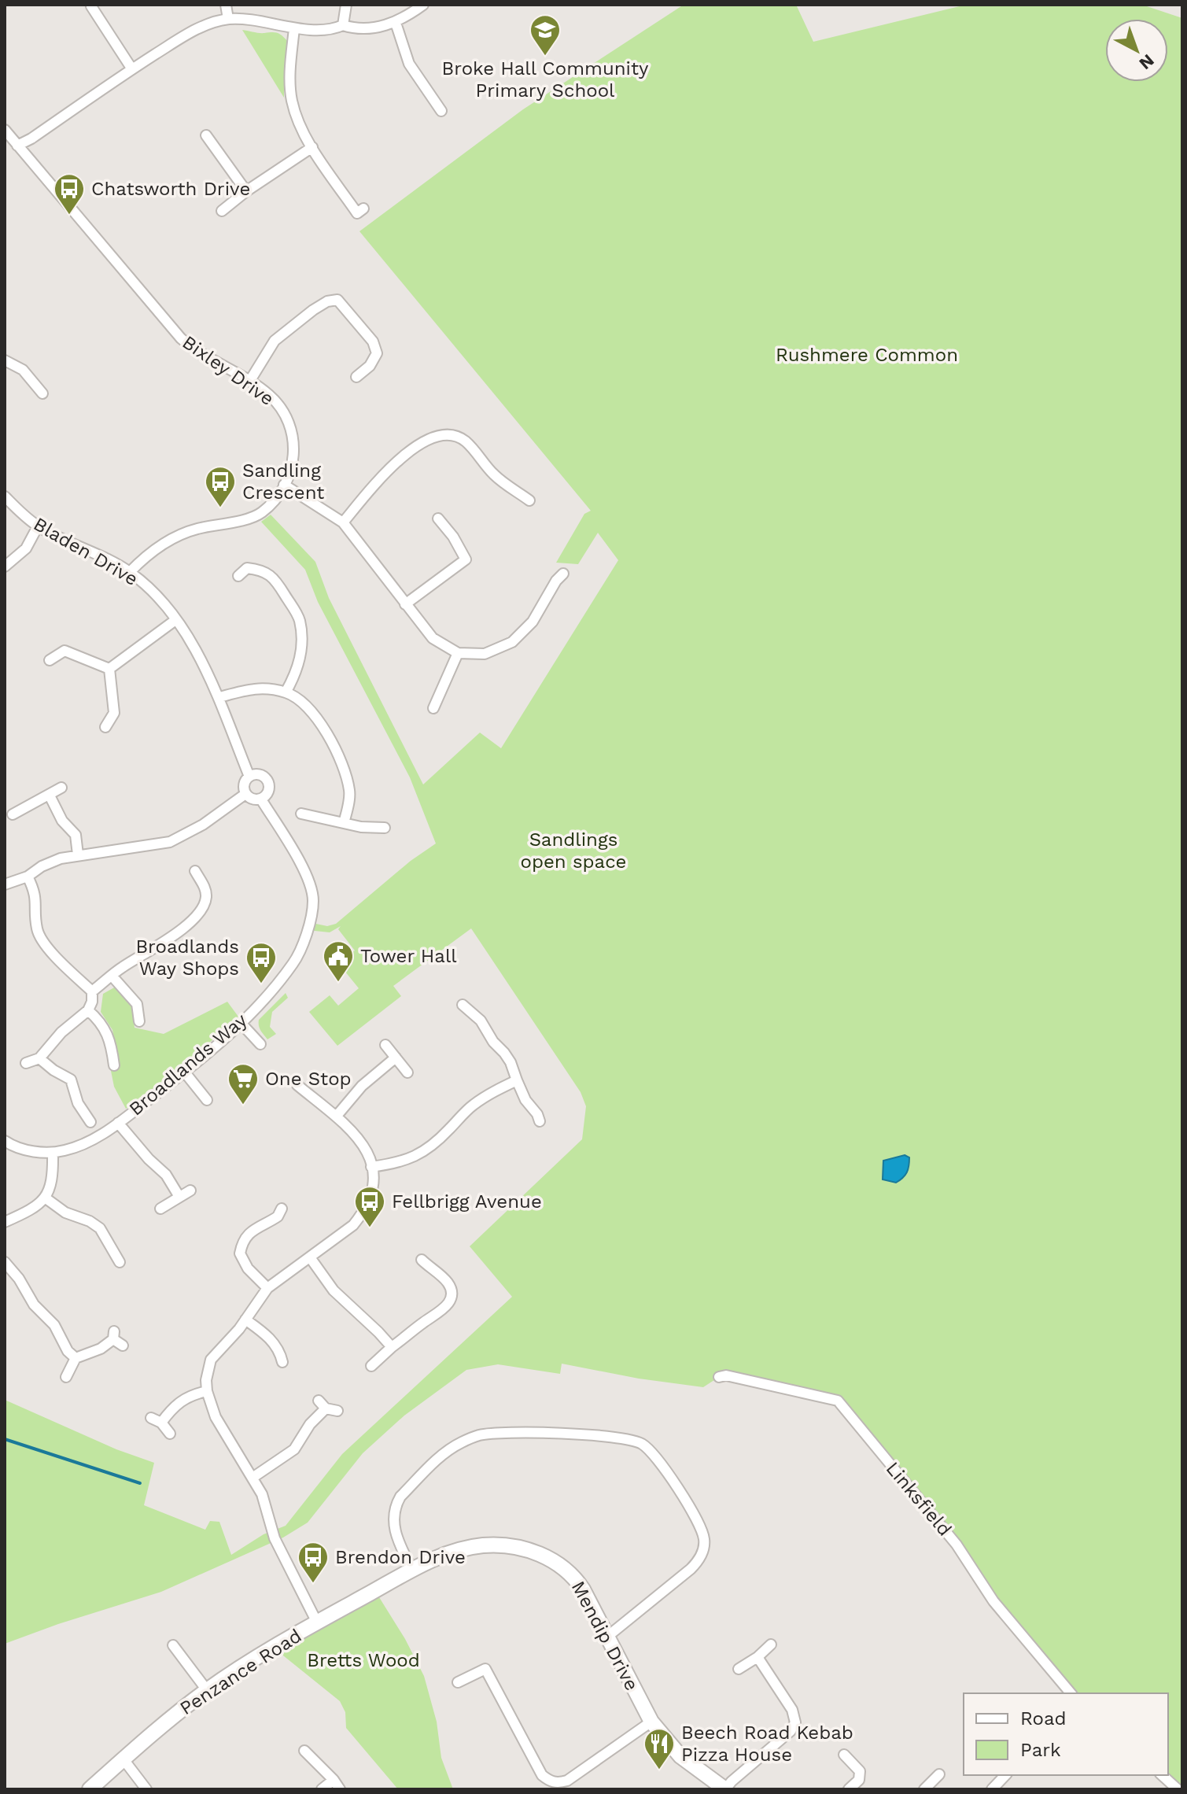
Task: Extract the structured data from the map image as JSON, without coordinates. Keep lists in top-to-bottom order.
{
  "streets": {
    "street": [
      "Bixley Drive",
      "Bladen Drive",
      "Broadlands Way",
      "Linksfield",
      "Mendip Drive",
      "Penzance Road"
    ]
  },
  "crossings": [
    ["Bixley Drive", "Bladen Drive"],
    ["Bladen Drive", "Broadlands Way"],
    ["Mendip Drive", "Penzance Road"]
  ],
  "parks": ["Rushmere Common", "Sandlings open space", "Bretts Wood"],
  "places": {
    "school or university": ["Broke Hall Community Primary School"],
    "bus stop": [
      "Chatsworth Drive",
      "Sandling Crescent",
      "Broadlands Way Shops",
      "Fellbrigg Avenue",
      "Brendon Drive"
    ],
    "public building": ["Tower Hall"],
    "supermarket": ["One Stop"],
    "restaurant": ["Beech Road Kebab Pizza House"]
  },
  "legend": ["Road", "Park"],
  "north": "bottom right"
}
